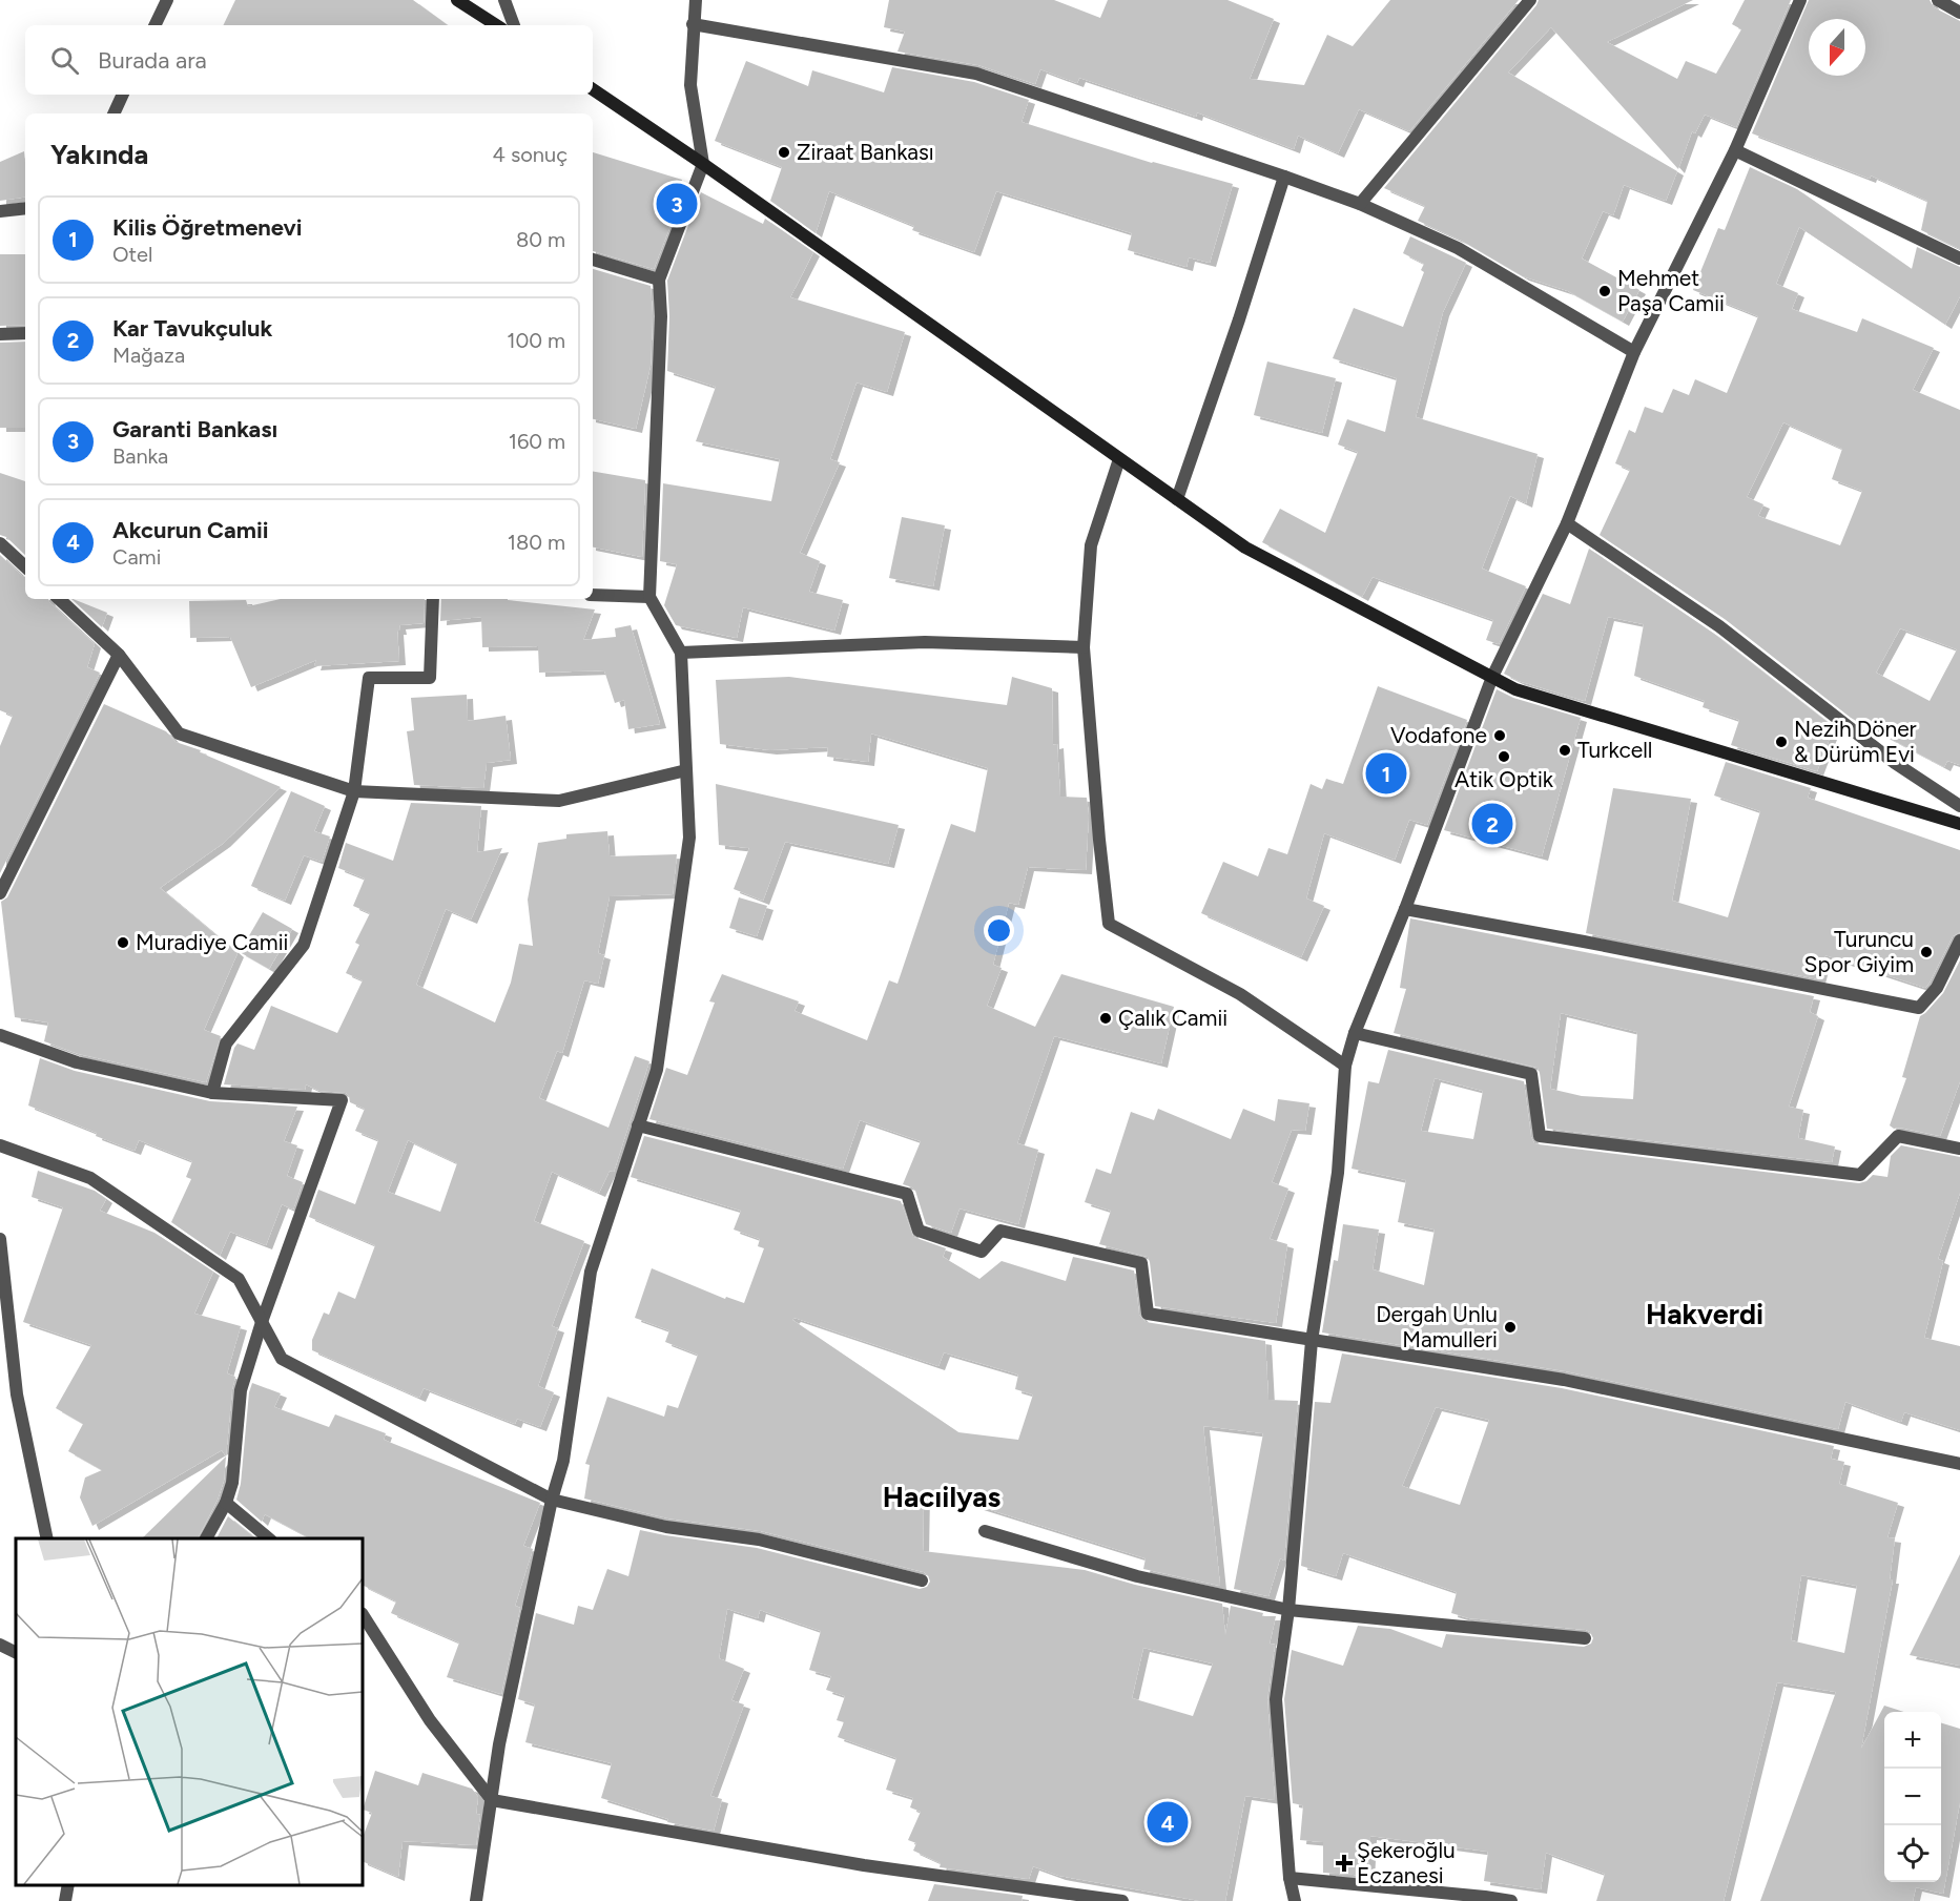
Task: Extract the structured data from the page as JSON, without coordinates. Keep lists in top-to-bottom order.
{
  "districts": ["Hakverdi", "Hacıilyas"],
  "places": {
    "other": [
      "Ziraat Bankası",
      "Mehmet Paşa Camii",
      "Vodafone",
      "Nezih Döner & Dürüm Evi",
      "Turkcell",
      "Atik Optik",
      "Muradiye Camii",
      "Turuncu Spor Giyim",
      "Çalık Camii",
      "Dergah Unlu Mamulleri"
    ],
    "health": ["Şekeroğlu Eczanesi"]
  },
  "north": "bottom",
  "page": {
    "search": "Burada ara",
    "heading": ["Yakında", "4 sonuç"],
    "pins": [
      "3",
      "1",
      "2",
      "4"
    ],
    "list": [
      {
        "mark": "1",
        "name": "Kilis Öğretmenevi",
        "note": "Otel",
        "value": "80 m"
      },
      {
        "mark": "2",
        "name": "Kar Tavukçuluk",
        "note": "Mağaza",
        "value": "100 m"
      },
      {
        "mark": "3",
        "name": "Garanti Bankası",
        "note": "Banka",
        "value": "160 m"
      },
      {
        "mark": "4",
        "name": "Akcurun Camii",
        "note": "Cami",
        "value": "180 m"
      }
    ],
    "map_buttons": ["+", "−"]
  }
}
